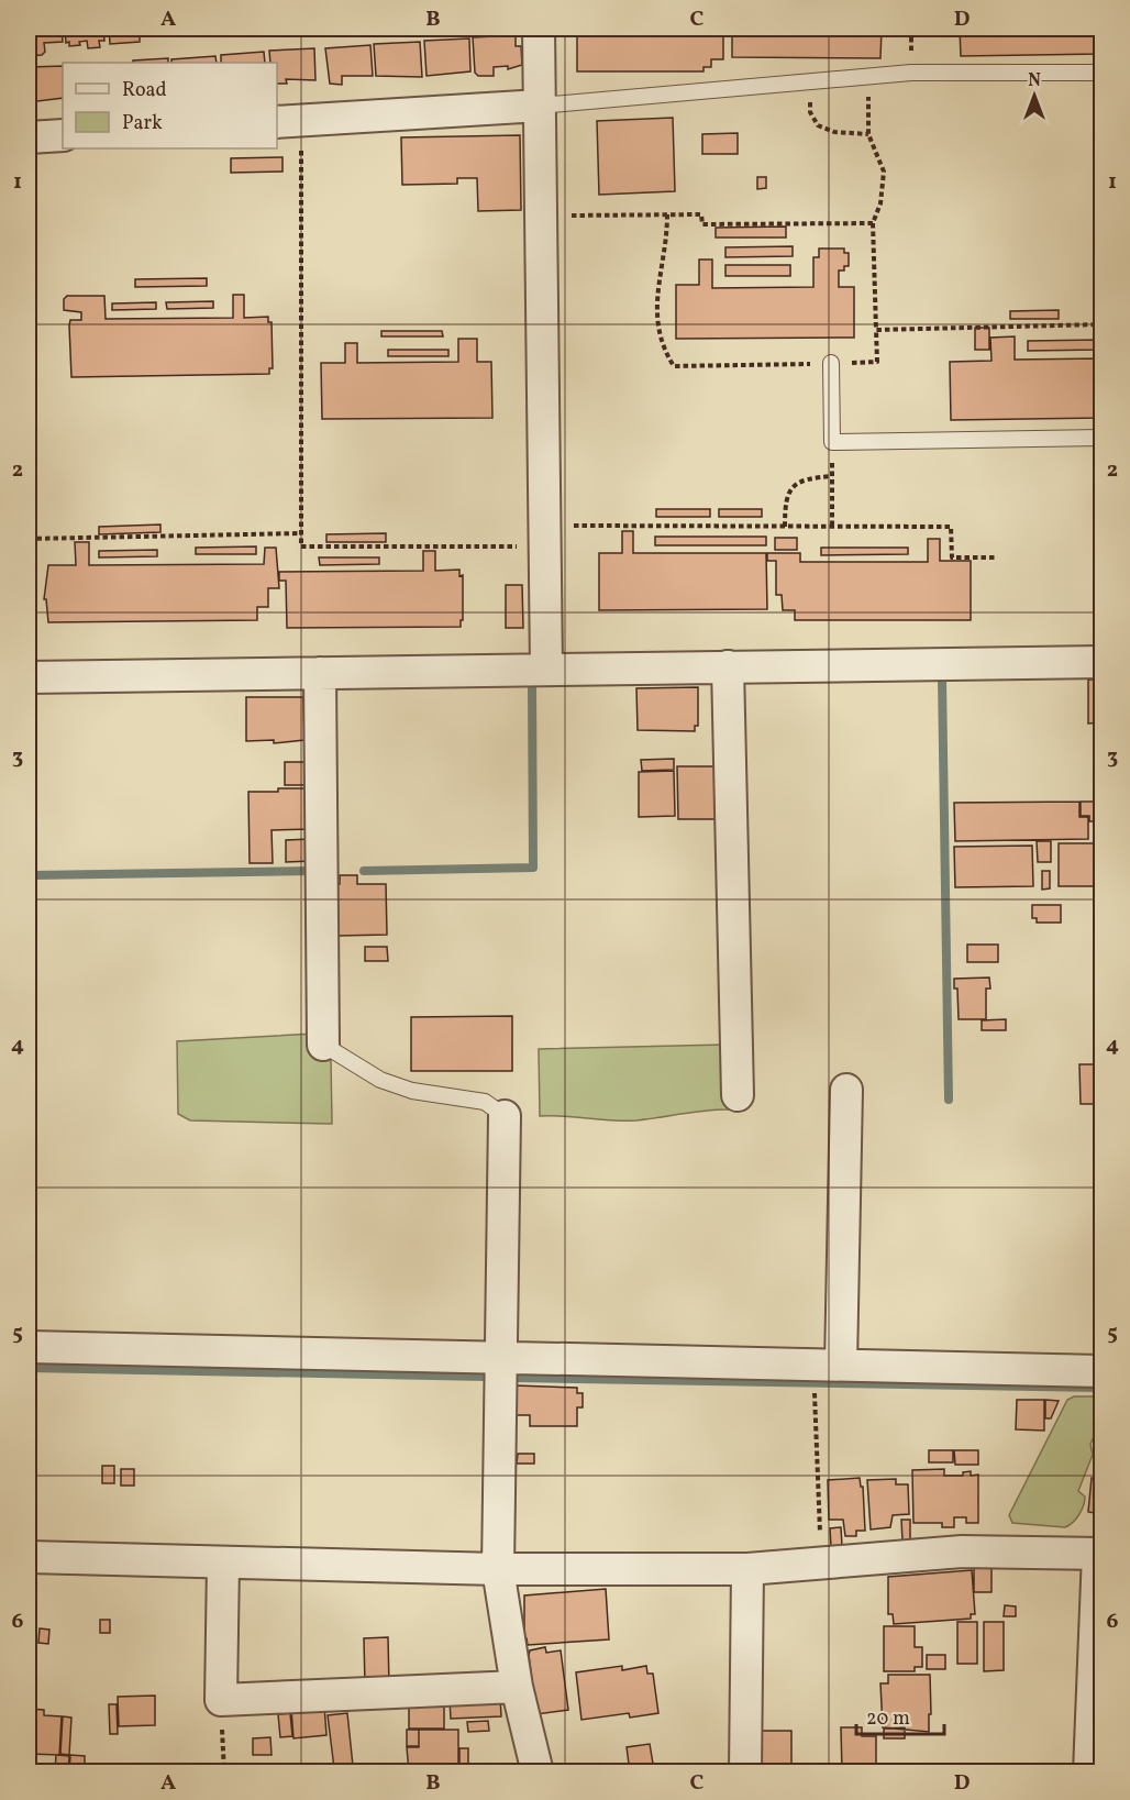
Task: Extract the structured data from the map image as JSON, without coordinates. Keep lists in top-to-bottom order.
{
  "legend": ["Road", "Park"],
  "scale_bar": "20 m",
  "north": "top",
  "grid": {
    "columns": [
      "A",
      "B",
      "C",
      "D"
    ],
    "rows": [
      "1",
      "2",
      "3",
      "4",
      "5",
      "6"
    ]
  }
}
